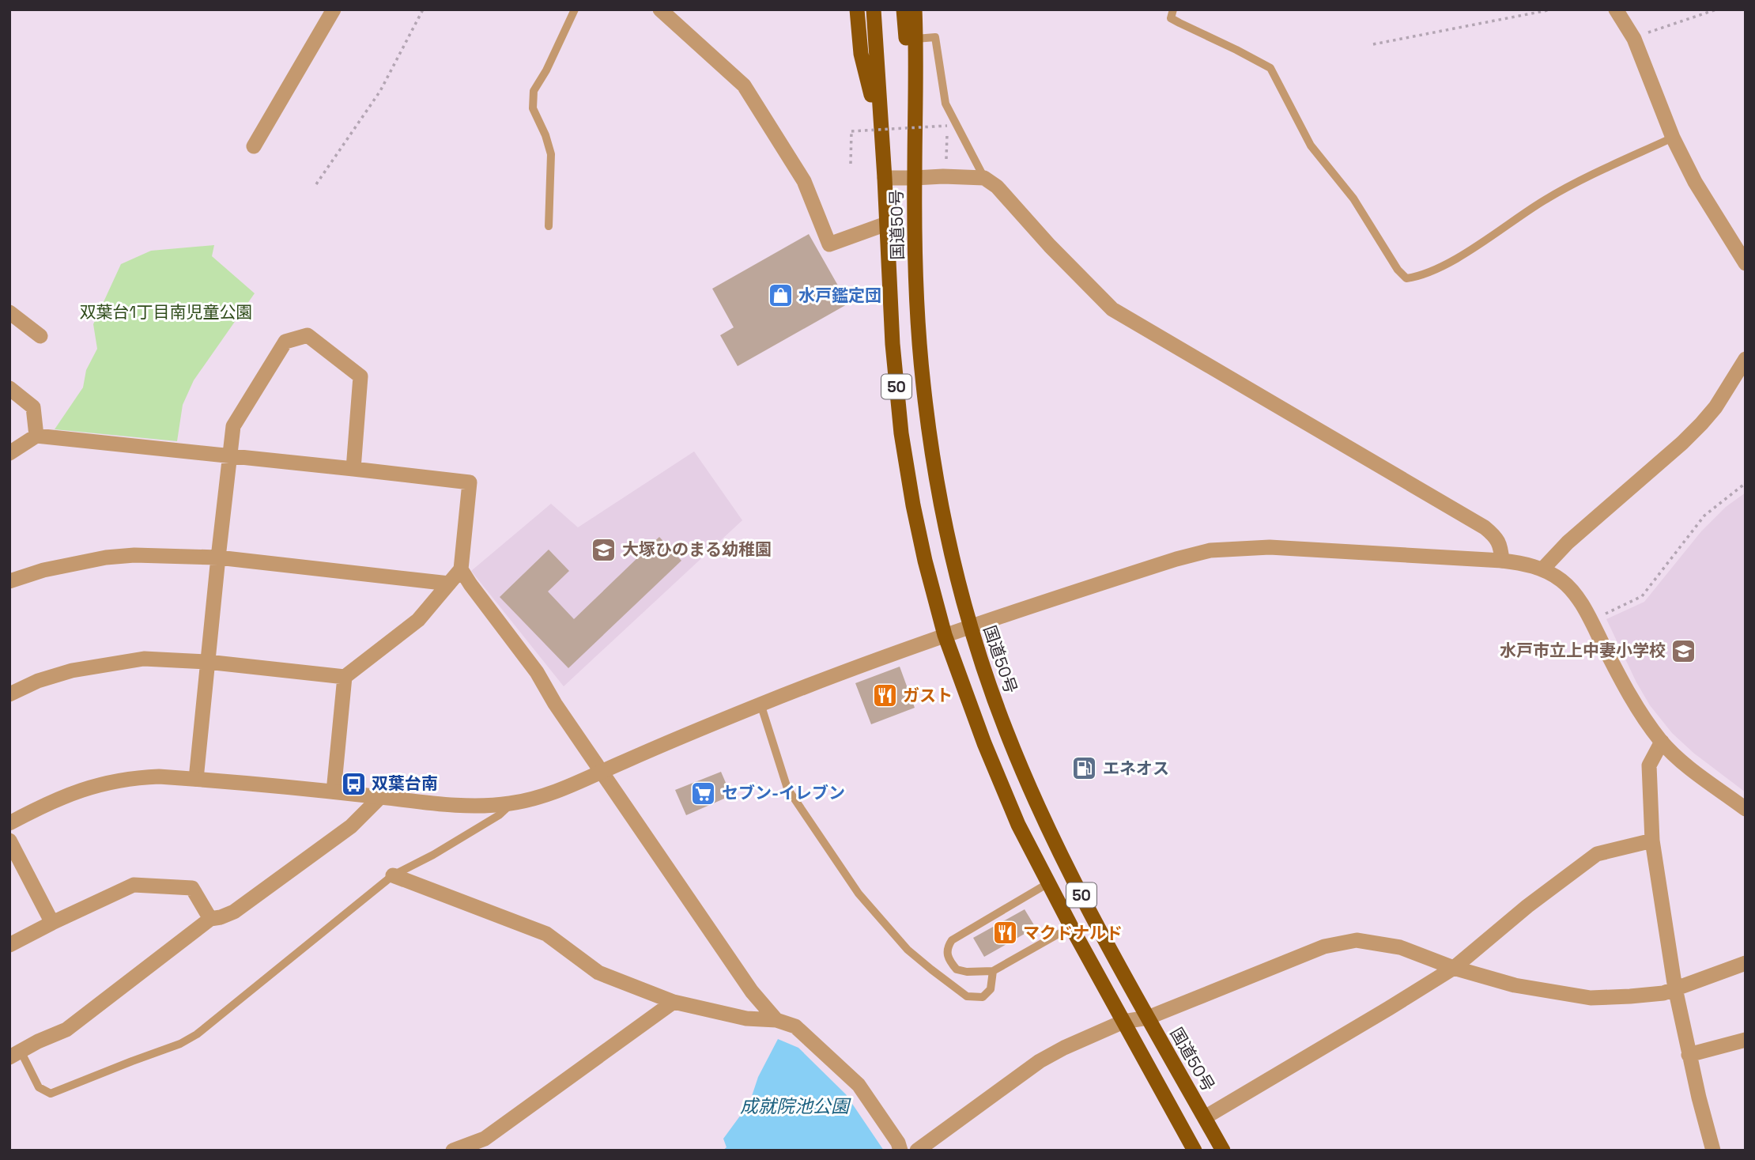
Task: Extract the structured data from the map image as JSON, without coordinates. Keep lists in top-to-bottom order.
{
  "streets": {
    "highway": ["国道50号", "50"]
  },
  "crossings": [
    ["国道50号", "50"]
  ],
  "water": ["成就院池公園"],
  "parks": ["双葉台1丁目南児童公園"],
  "places": {
    "shop": ["水戸鑑定団"],
    "school or university": ["大塚ひのまる幼稚園", "水戸市立上中妻小学校"],
    "restaurant": ["ガスト", "マクドナルド"],
    "fuel station": ["エネオス"],
    "bus stop": ["双葉台南"],
    "supermarket": ["セブン-イレブン"]
  }
}
